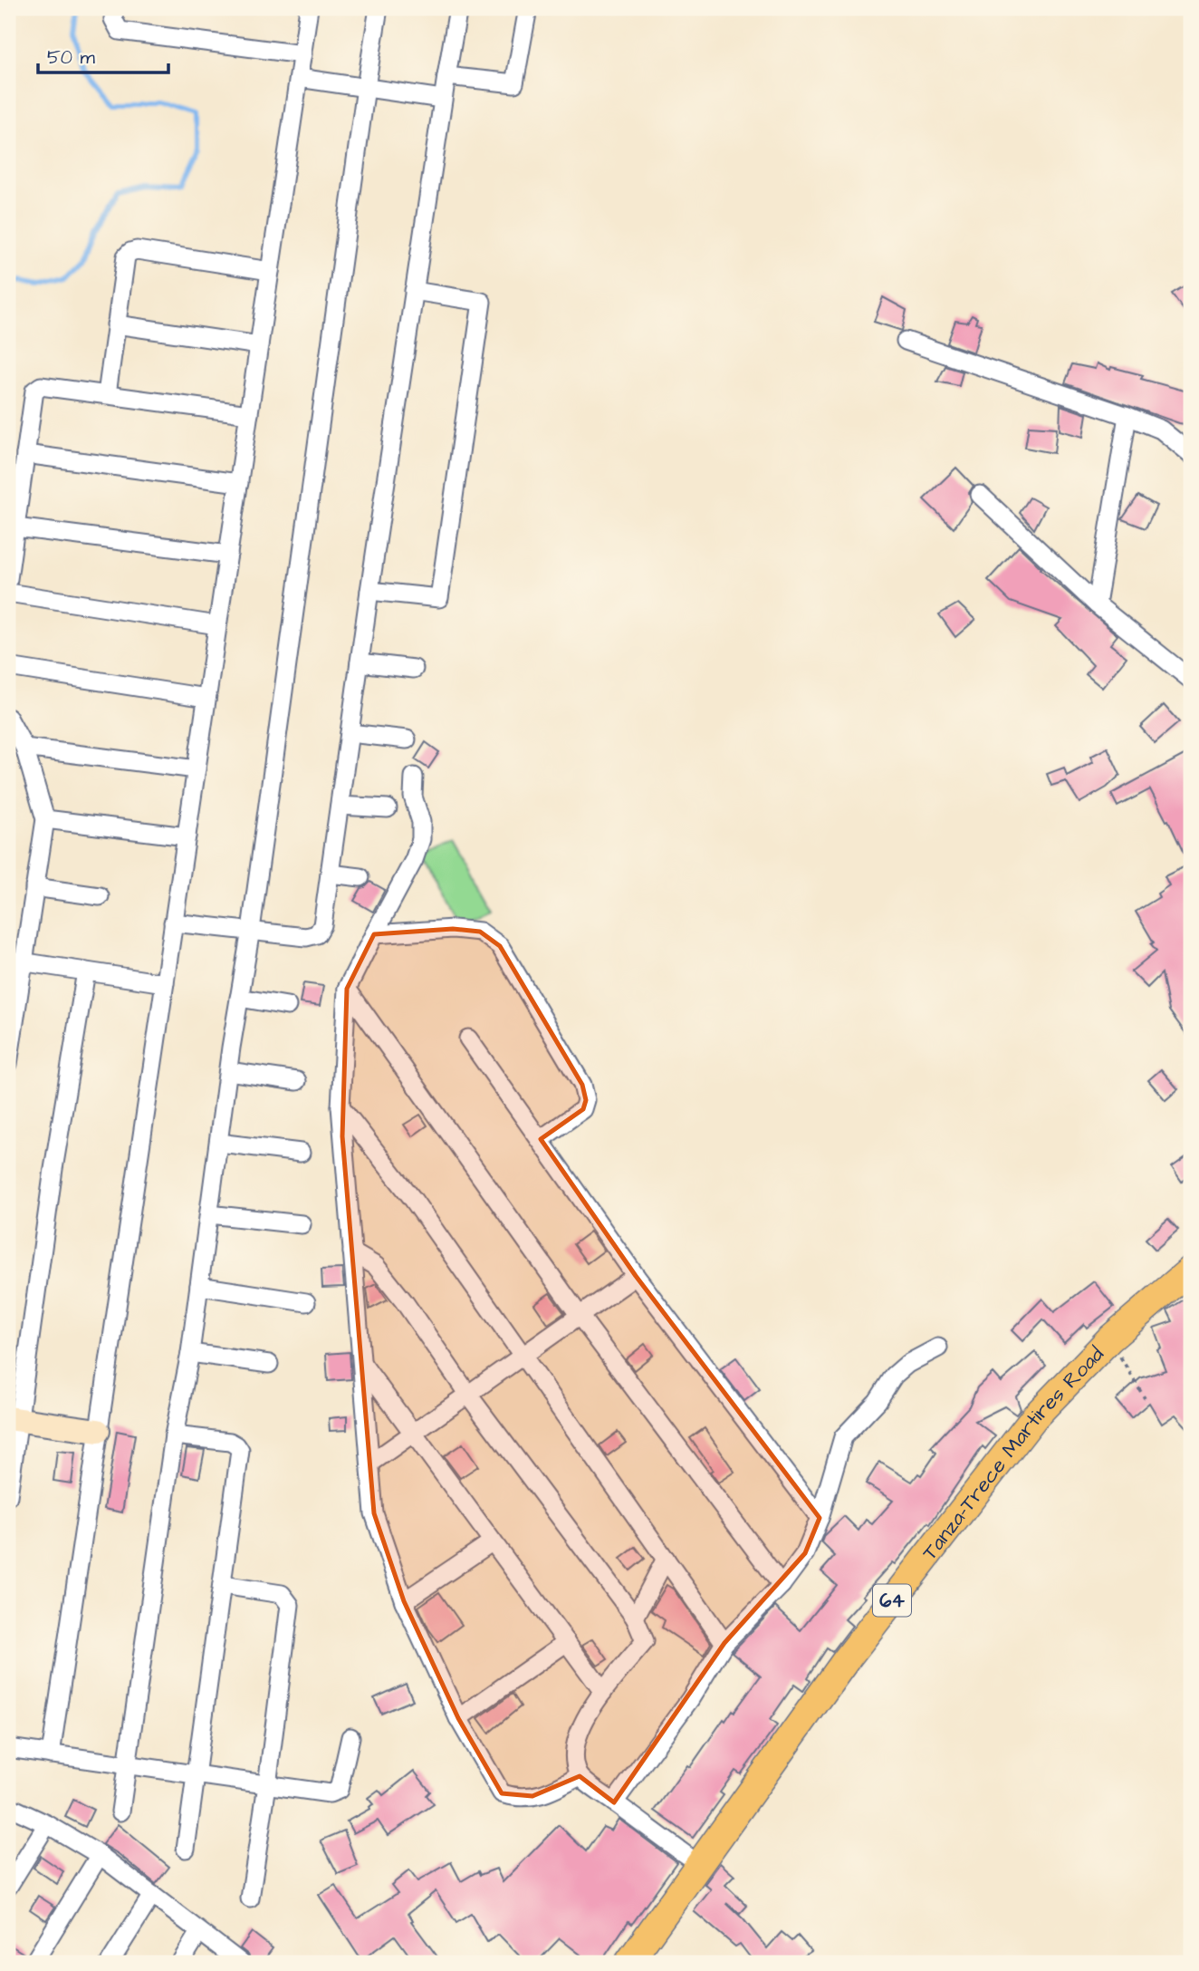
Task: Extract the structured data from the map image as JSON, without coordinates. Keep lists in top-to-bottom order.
{
  "streets": {
    "main road": ["Tanza-Trece Martires Road", "64"]
  },
  "scale_bar": "50 m"
}
